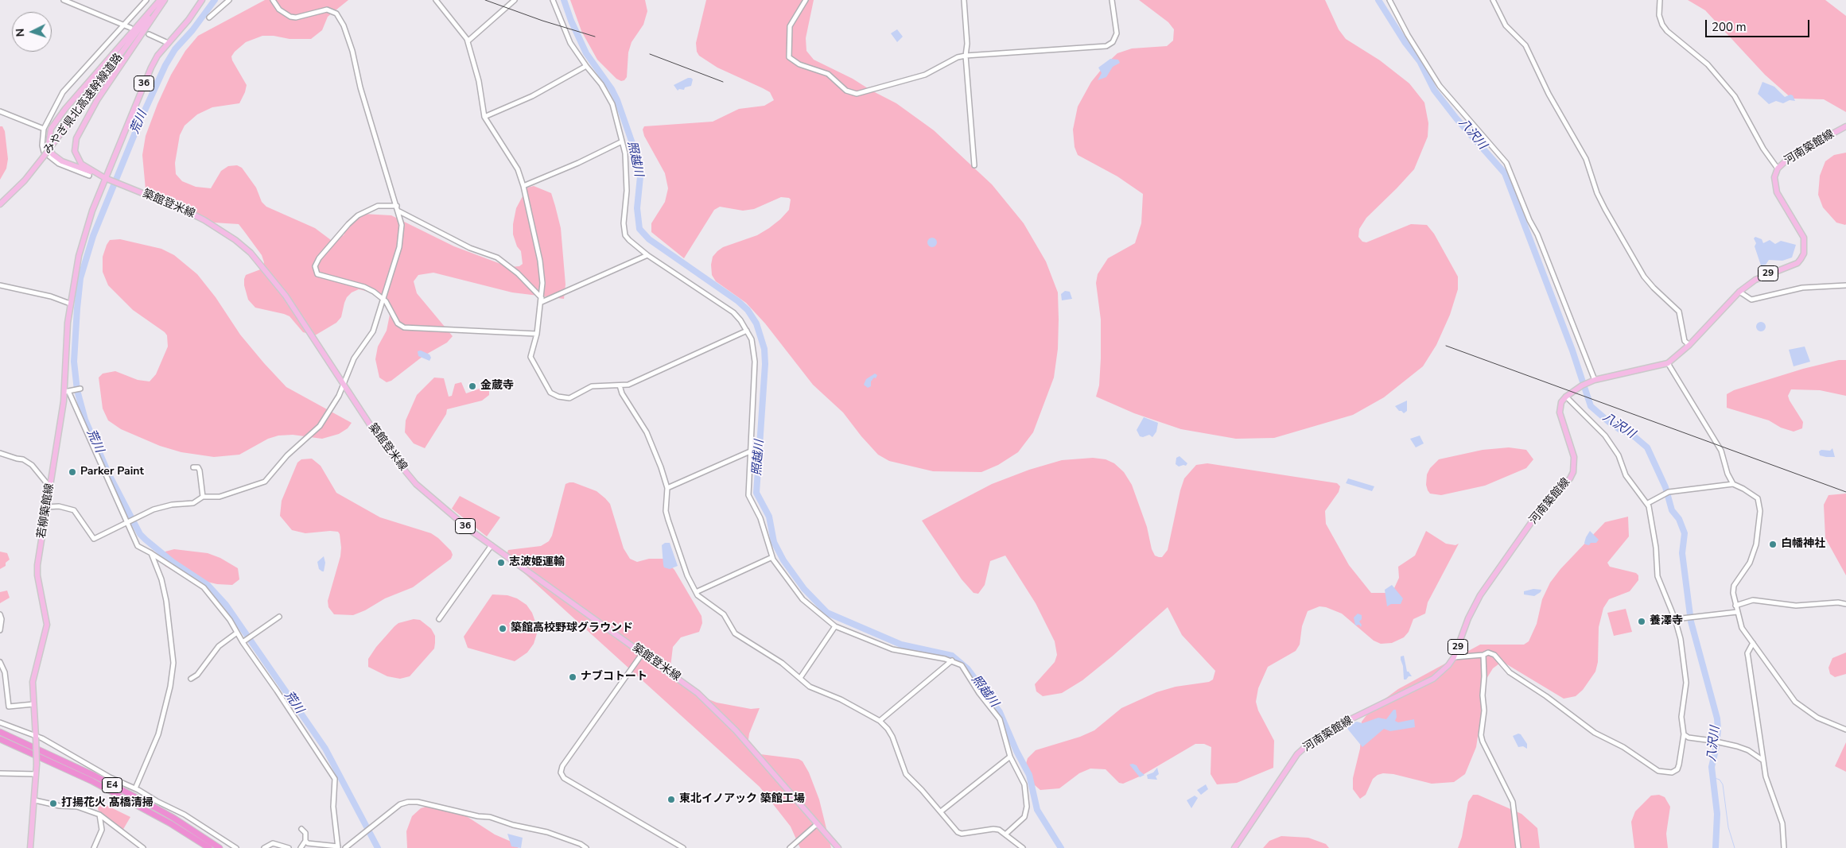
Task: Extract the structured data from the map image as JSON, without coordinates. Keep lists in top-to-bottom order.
{
  "streets": {
    "highway": ["E4"],
    "main road": [
      "36",
      "みやぎ県北高速幹線道路",
      "河南築館線",
      "築館登米線",
      "29",
      "若柳築館線"
    ]
  },
  "crossings": [
    ["36", "築館登米線"],
    ["36", "若柳築館線"],
    ["築館登米線", "若柳築館線"]
  ],
  "water": ["荒川", "八沢川", "照越川"],
  "places": [
    "金蔵寺",
    "Parker Paint",
    "白幡神社",
    "志波姫運輸",
    "養澤寺",
    "築館高校野球グラウンド",
    "ナブコトート",
    "東北イノアック 築館工場",
    "打揚花火 髙橋清掃"
  ],
  "scale_bar": "200 m",
  "north": "left"
}
